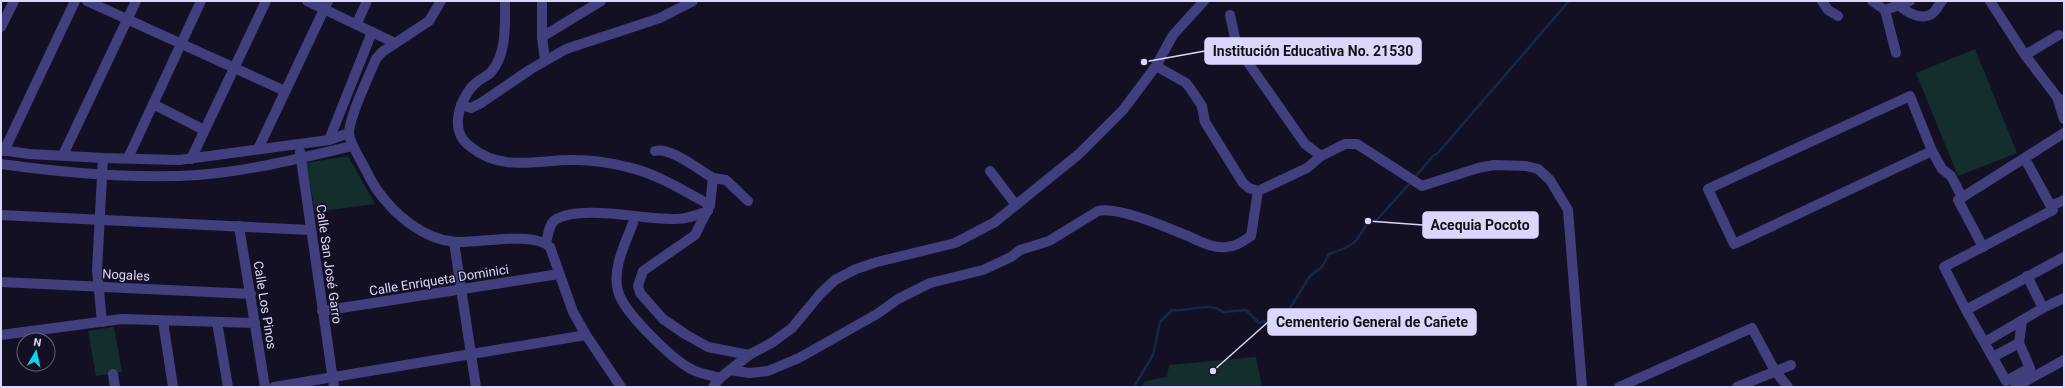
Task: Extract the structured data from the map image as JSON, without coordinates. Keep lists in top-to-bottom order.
{
  "streets": {
    "street": [
      "Calle San José Garro",
      "Nogales",
      "Calle Enriqueta Dominici",
      "Calle Los Pinos"
    ]
  },
  "crossings": [
    ["Calle San José Garro", "Calle Enriqueta Dominici"],
    ["Nogales", "Calle Los Pinos"]
  ],
  "places": ["Institución Educativa No. 21530", "Acequia Pocoto", "Cementerio General de Cañete"],
  "north": "top"
}
